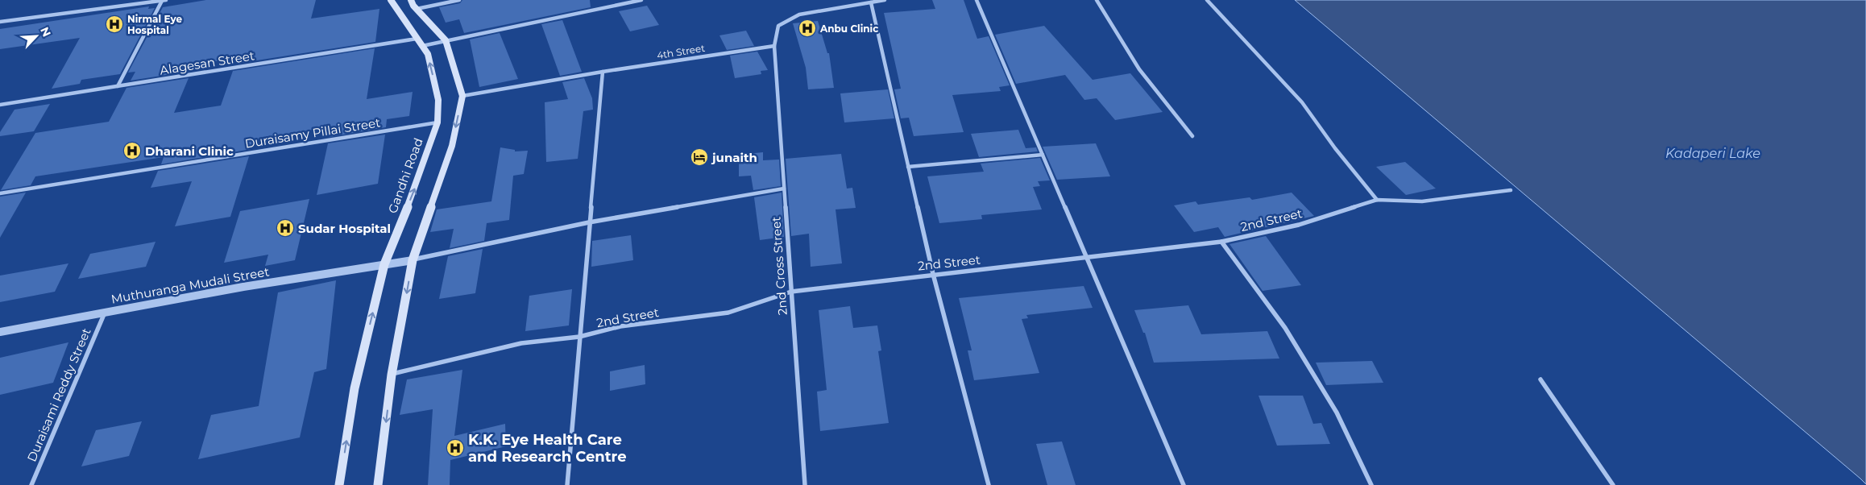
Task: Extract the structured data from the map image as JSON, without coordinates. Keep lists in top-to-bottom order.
{
  "streets": {
    "main road": ["Gandhi Road"],
    "street": [
      "4th Street",
      "Alagesan Street",
      "Duraisamy Pillai Street",
      "2nd Street",
      "2nd Cross Street",
      "Muthuranga Mudali Street",
      "Duraisami Reddy Street"
    ]
  },
  "crossings": [
    ["4th Street", "2nd Cross Street"],
    ["Alagesan Street", "Gandhi Road"],
    ["Duraisamy Pillai Street", "Gandhi Road"],
    ["Gandhi Road", "Muthuranga Mudali Street"],
    ["2nd Street", "2nd Cross Street"],
    ["Muthuranga Mudali Street", "Duraisami Reddy Street"]
  ],
  "water": ["Kadaperi Lake"],
  "places": {
    "hospital": [
      "Nirmal Eye Hospital",
      "Anbu Clinic",
      "Dharani Clinic",
      "Sudar Hospital",
      "K.K. Eye Health Care and Research Centre"
    ],
    "hotel": ["junaith"]
  },
  "north": "top right"
}
